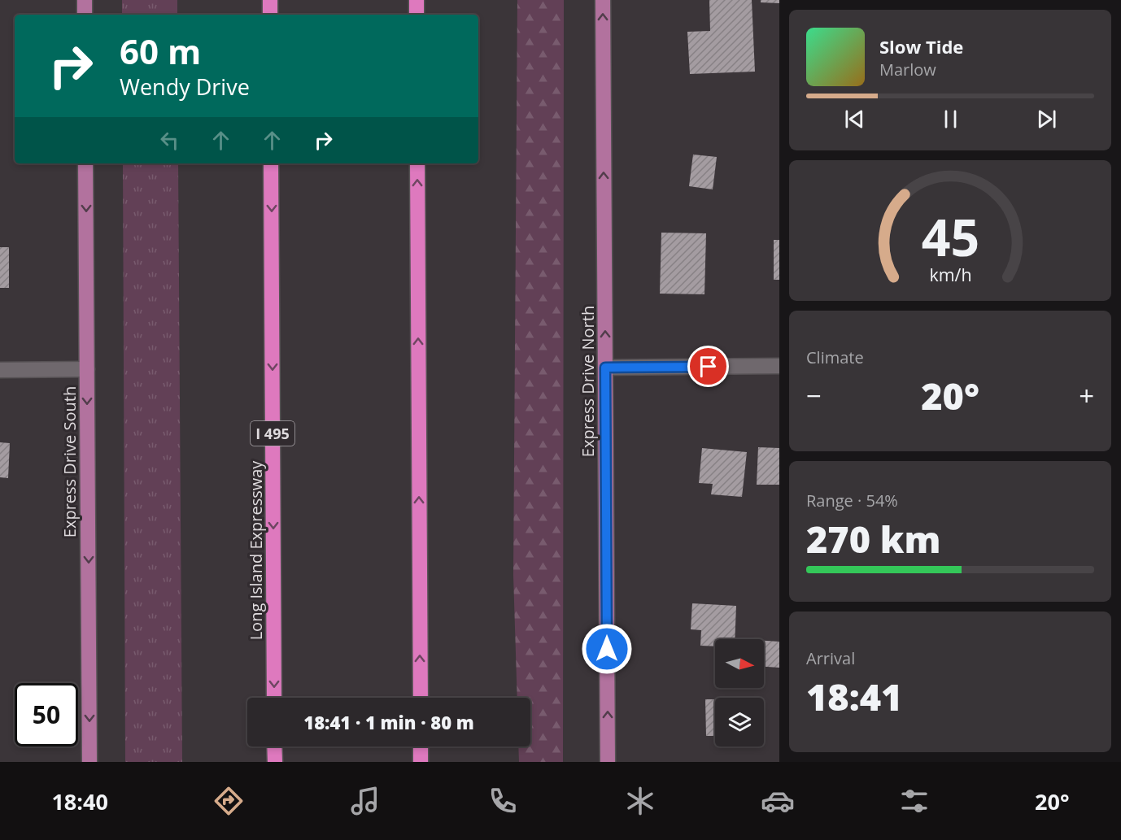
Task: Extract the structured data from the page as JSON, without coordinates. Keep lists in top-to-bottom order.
{
  "streets": {
    "highway": ["I 495", "Long Island Expressway"],
    "main road": ["Express Drive North", "Express Drive South"]
  },
  "one_way": ["Express Drive North", "Express Drive South", "Long Island Expressway"],
  "north": "right",
  "page": {
    "turn": ["60 m", "Wendy Drive"],
    "song": ["Slow Tide", "Marlow"],
    "tile": [
      "Climate",
      ["Range · 54%", "270 km"],
      ["Arrival", "18:41"]
    ],
    "heat": ["−", "20°", "+"],
    "limit": "50",
    "trip": "18:41 · 1 min · 80 m",
    "tabs": ["18:40", "20°"],
    "gauge": ["45", "km/h"]
  }
}
